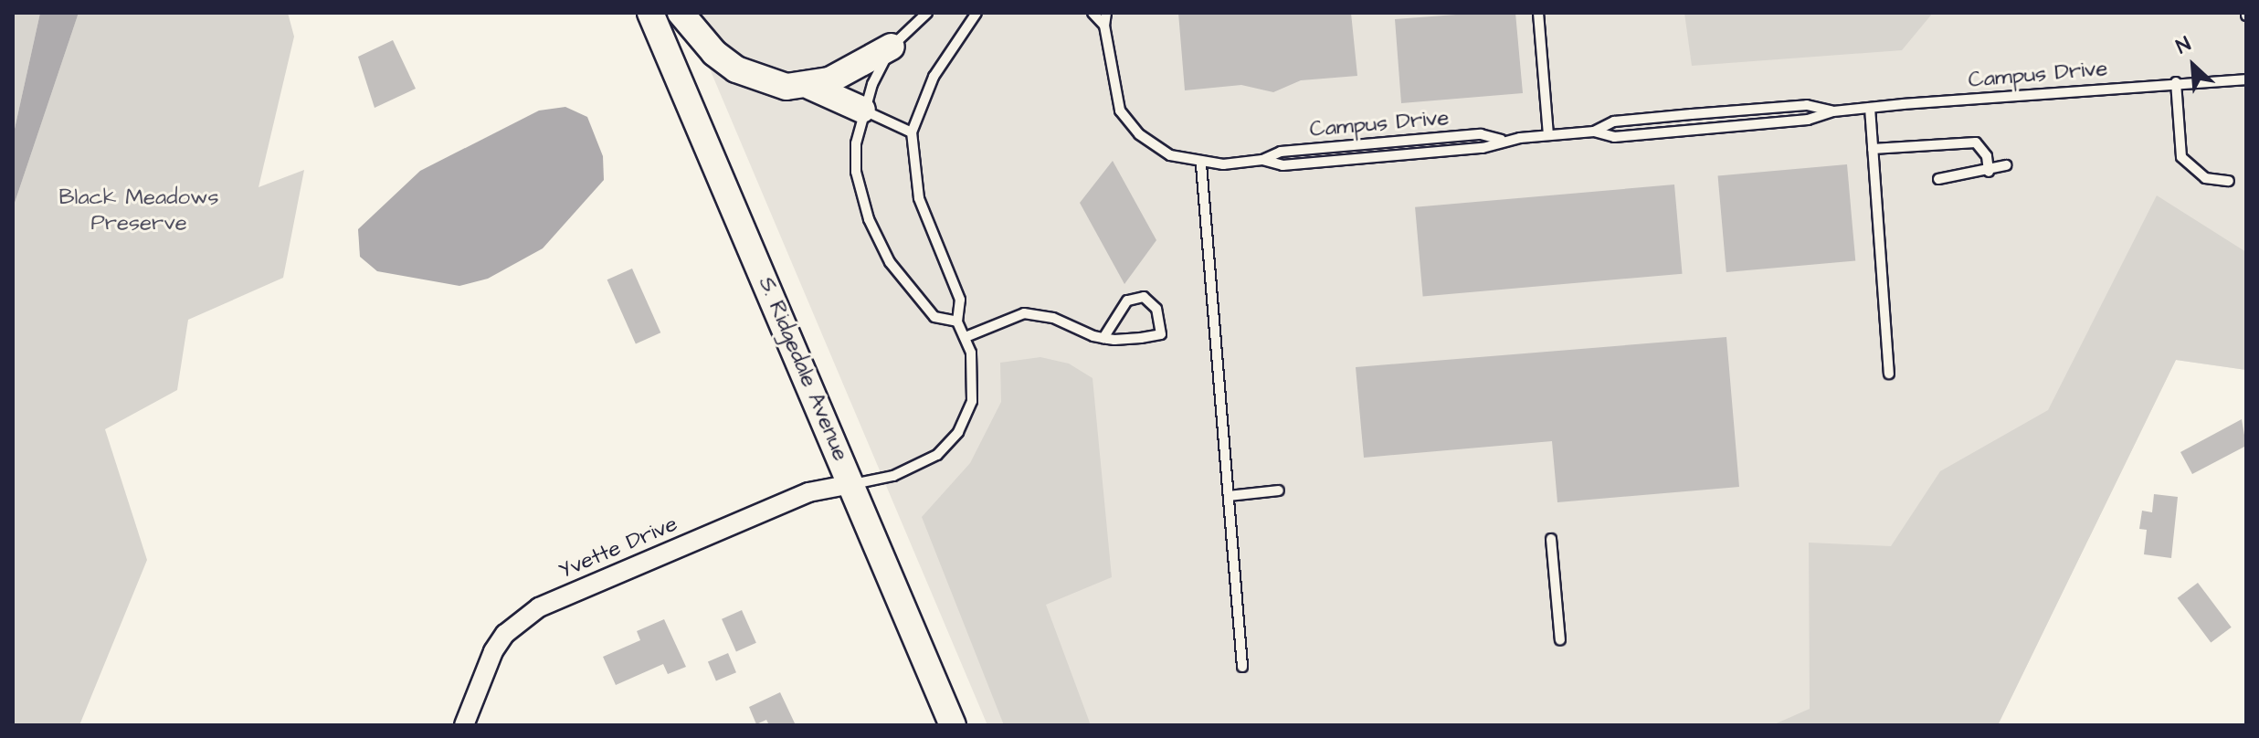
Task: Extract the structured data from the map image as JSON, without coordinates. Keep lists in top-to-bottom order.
{
  "streets": {
    "main road": ["S. Ridgedale Avenue"],
    "street": ["Yvette Drive"],
    "lane": ["Campus Drive"]
  },
  "crossings": [
    ["S. Ridgedale Avenue", "Yvette Drive"]
  ],
  "parks": ["Black Meadows Preserve"],
  "north": "top left"
}
